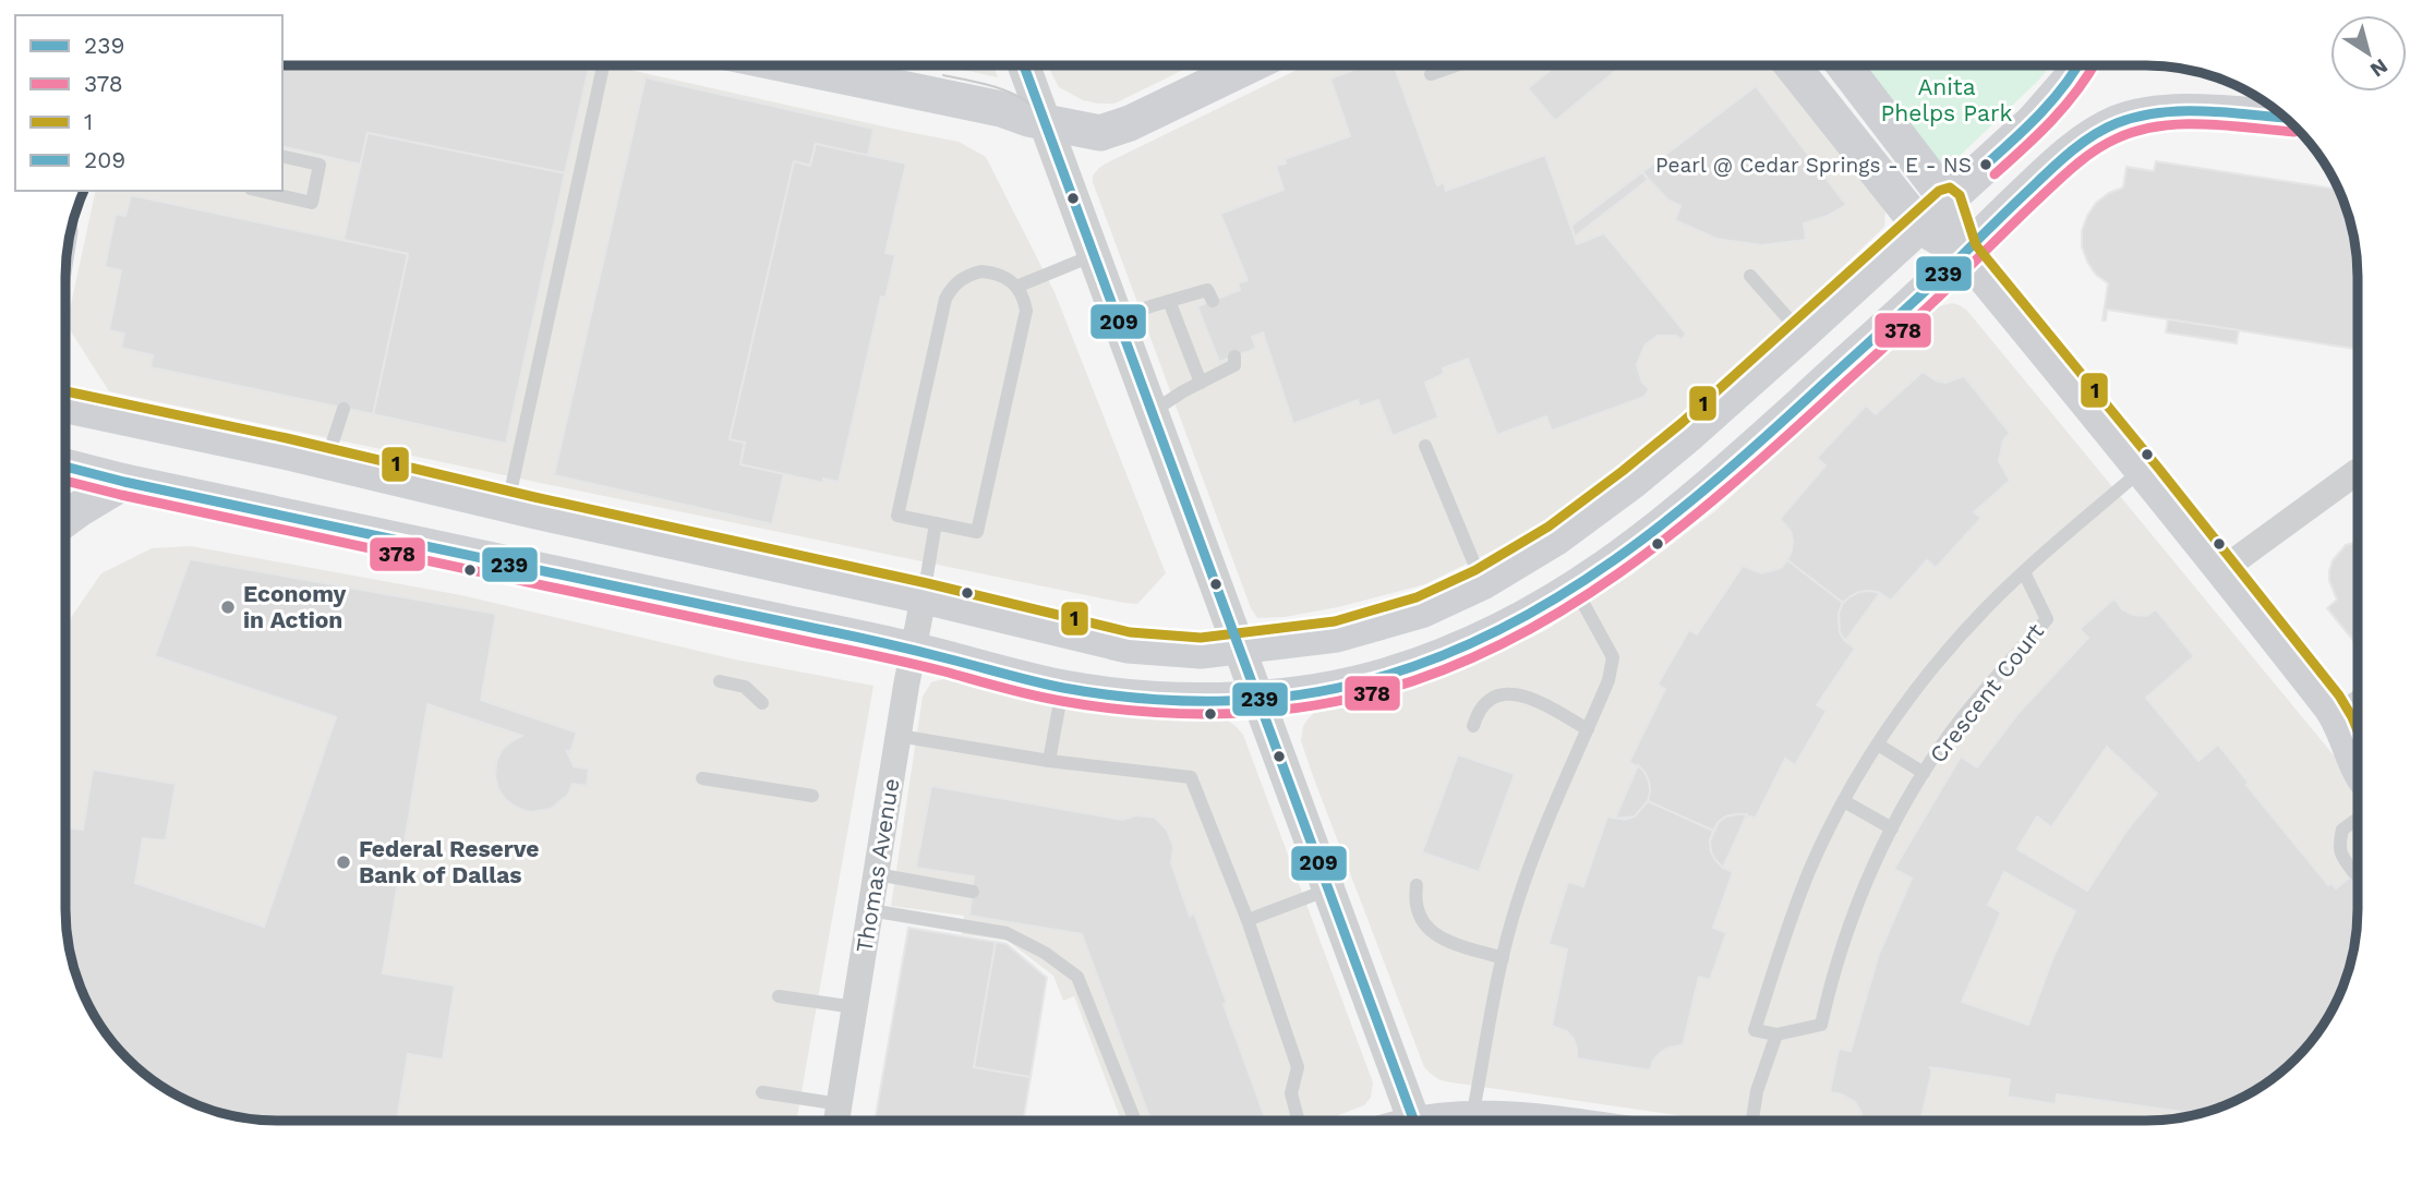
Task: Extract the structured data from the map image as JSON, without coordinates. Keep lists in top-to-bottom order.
{
  "streets": {
    "street": ["Thomas Avenue"],
    "lane": ["Crescent Court"]
  },
  "parks": ["Anita Phelps Park"],
  "places": ["Pearl @ Cedar Springs - E - NS", "Economy in Action", "Federal Reserve Bank of Dallas"],
  "lines": [
    "transit line 239",
    "transit line 378",
    "transit line 209",
    "transit line 1"
  ],
  "legend": [
    "239",
    "378",
    "1",
    "209"
  ],
  "north": "bottom right"
}
